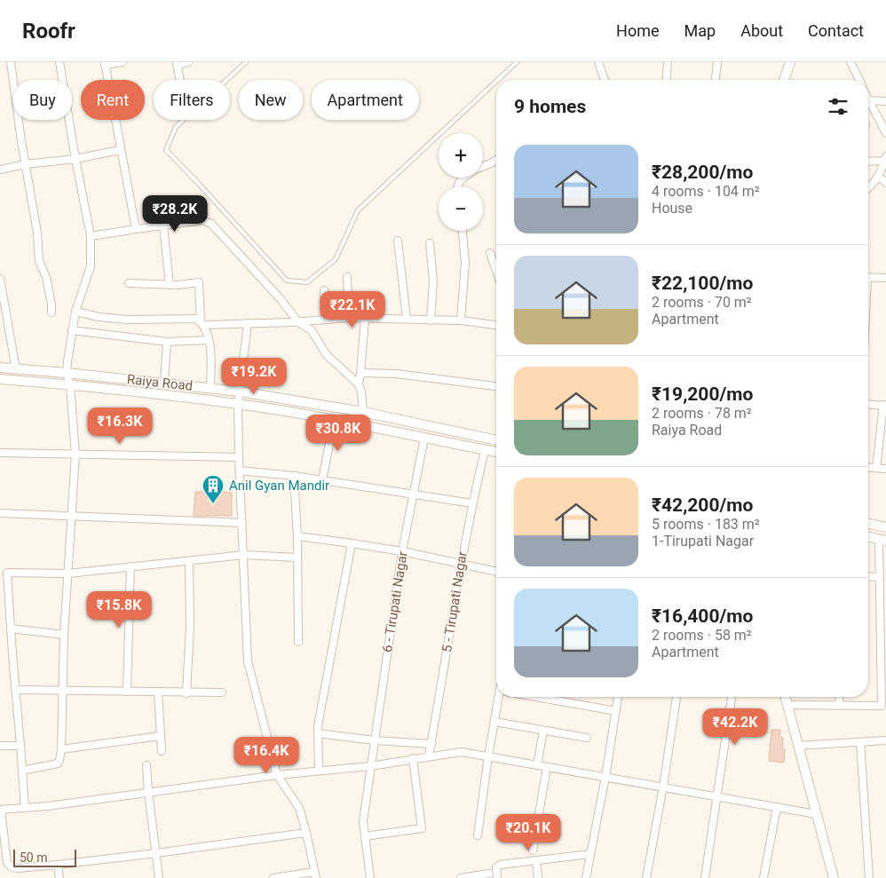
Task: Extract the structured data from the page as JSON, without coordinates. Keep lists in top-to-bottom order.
{
  "streets": {
    "street": ["Raiya Road", "6 - Tirupati Nagar", "5 - Tirupati Nagar"]
  },
  "crossings": [
    ["Raiya Road", "6 - Tirupati Nagar"],
    ["Raiya Road", "5 - Tirupati Nagar"]
  ],
  "places": {
    "building": ["Anil Gyan Mandir"]
  },
  "scale_bar": "50 m",
  "page": {
    "header": "Roofr",
    "nav": [
      "Home",
      "Map",
      "About",
      "Contact"
    ],
    "chip": [
      "Buy",
      "Rent",
      "Filters",
      "New",
      "Apartment"
    ],
    "heading": "9 homes",
    "map_buttons": ["+", "−"],
    "list": [
      {
        "name": "₹28,200/mo",
        "note": "4 rooms · 104 m² · House"
      },
      {
        "name": "₹22,100/mo",
        "note": "2 rooms · 70 m² · Apartment"
      },
      {
        "name": "₹19,200/mo",
        "note": "2 rooms · 78 m² · Raiya Road"
      },
      {
        "name": "₹42,200/mo",
        "note": "5 rooms · 183 m² · 1-Tirupati Nagar"
      },
      {
        "name": "₹16,400/mo",
        "note": "2 rooms · 58 m² · Apartment"
      }
    ],
    "price": [
      "₹28.2K",
      "₹22.1K",
      "₹19.2K",
      "₹16.3K",
      "₹30.8K",
      "₹15.8K",
      "₹42.2K",
      "₹16.4K",
      "₹20.1K"
    ],
    "scale": "50 m"
  }
}
